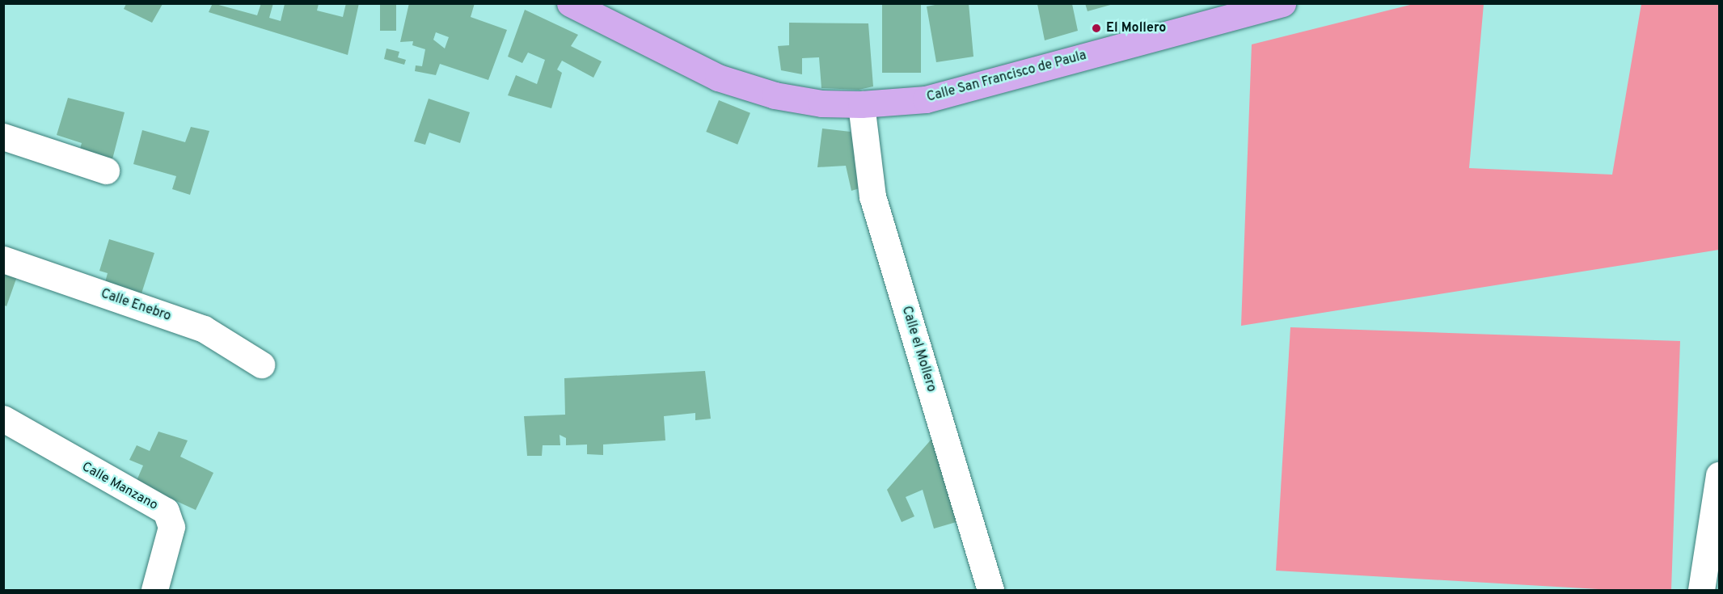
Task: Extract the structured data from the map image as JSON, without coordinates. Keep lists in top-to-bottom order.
{
  "streets": {
    "main road": ["Calle San Francisco de Paula"],
    "street": ["Calle Enebro", "Calle el Mollero", "Calle Manzano"]
  },
  "crossings": [
    ["Calle San Francisco de Paula", "Calle el Mollero"]
  ],
  "places": ["El Mollero"]
}
